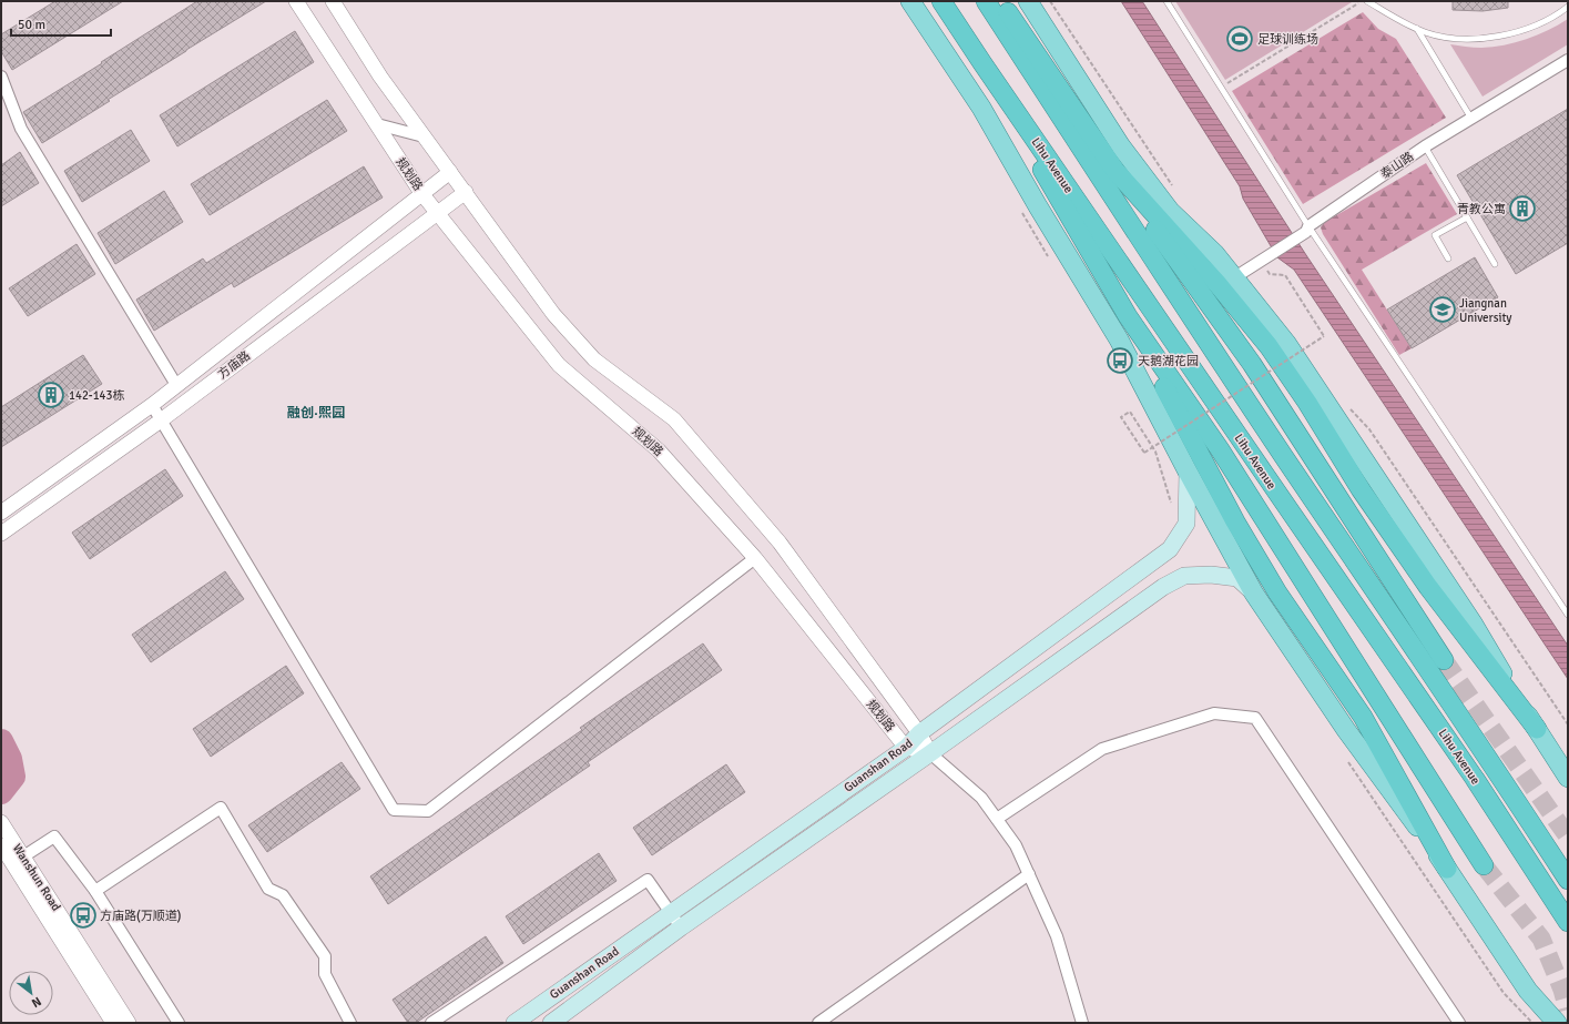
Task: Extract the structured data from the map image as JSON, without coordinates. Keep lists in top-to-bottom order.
{
  "streets": {
    "highway": ["Lihu Avenue"],
    "main road": ["Guanshan Road"],
    "street": [
      "泰山路",
      "规划路",
      "方庙路",
      "Wanshun Road"
    ]
  },
  "crossings": [
    ["规划路", "方庙路"],
    ["规划路", "Guanshan Road"]
  ],
  "districts": ["融创·熙园"],
  "places": {
    "sports": ["足球训练场"],
    "building": ["青教公寓", "142-143栋"],
    "school or university": ["Jiangnan University"],
    "bus stop": ["天鹅湖花园", "方庙路(万顺道)"]
  },
  "scale_bar": "50 m",
  "north": "bottom right"
}
